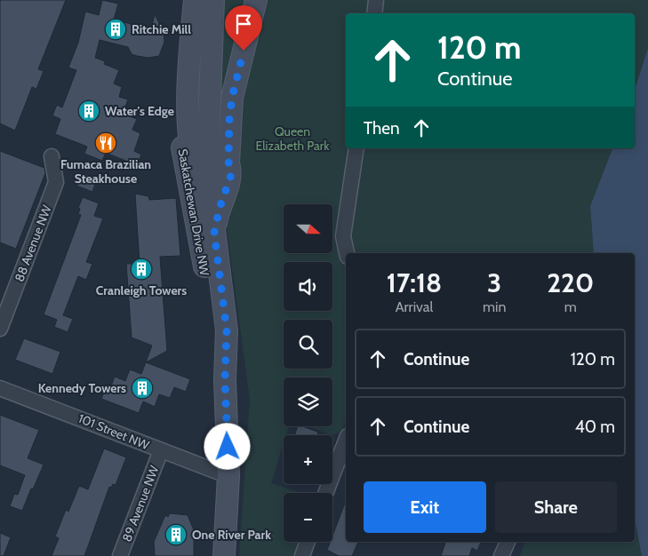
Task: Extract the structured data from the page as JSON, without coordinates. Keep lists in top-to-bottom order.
{
  "streets": {
    "main road": ["Saskatchewan Drive NW"],
    "street": ["88 Avenue NW", "101 Street NW", "89 Avenue NW"]
  },
  "crossings": [
    ["Saskatchewan Drive NW", "101 Street NW"],
    ["101 Street NW", "89 Avenue NW"]
  ],
  "parks": ["Queen Elizabeth Park"],
  "places": {
    "building": [
      "Ritchie Mill",
      "Water's Edge",
      "Cranleigh Towers",
      "Kennedy Towers",
      "One River Park"
    ],
    "restaurant": ["Fumaca Brazilian Steakhouse"]
  },
  "north": "right",
  "page": {
    "turn": ["120 m", "Continue"],
    "then": "Then",
    "map_buttons": ["+", "−"],
    "eta": [
      "17:18",
      "Arrival",
      "3",
      "min",
      "220",
      "m"
    ],
    "list": [
      {
        "name": "Continue",
        "value": "120 m"
      },
      {
        "name": "Continue",
        "value": "40 m"
      }
    ],
    "buttons": ["Exit", "Share"]
  }
}
